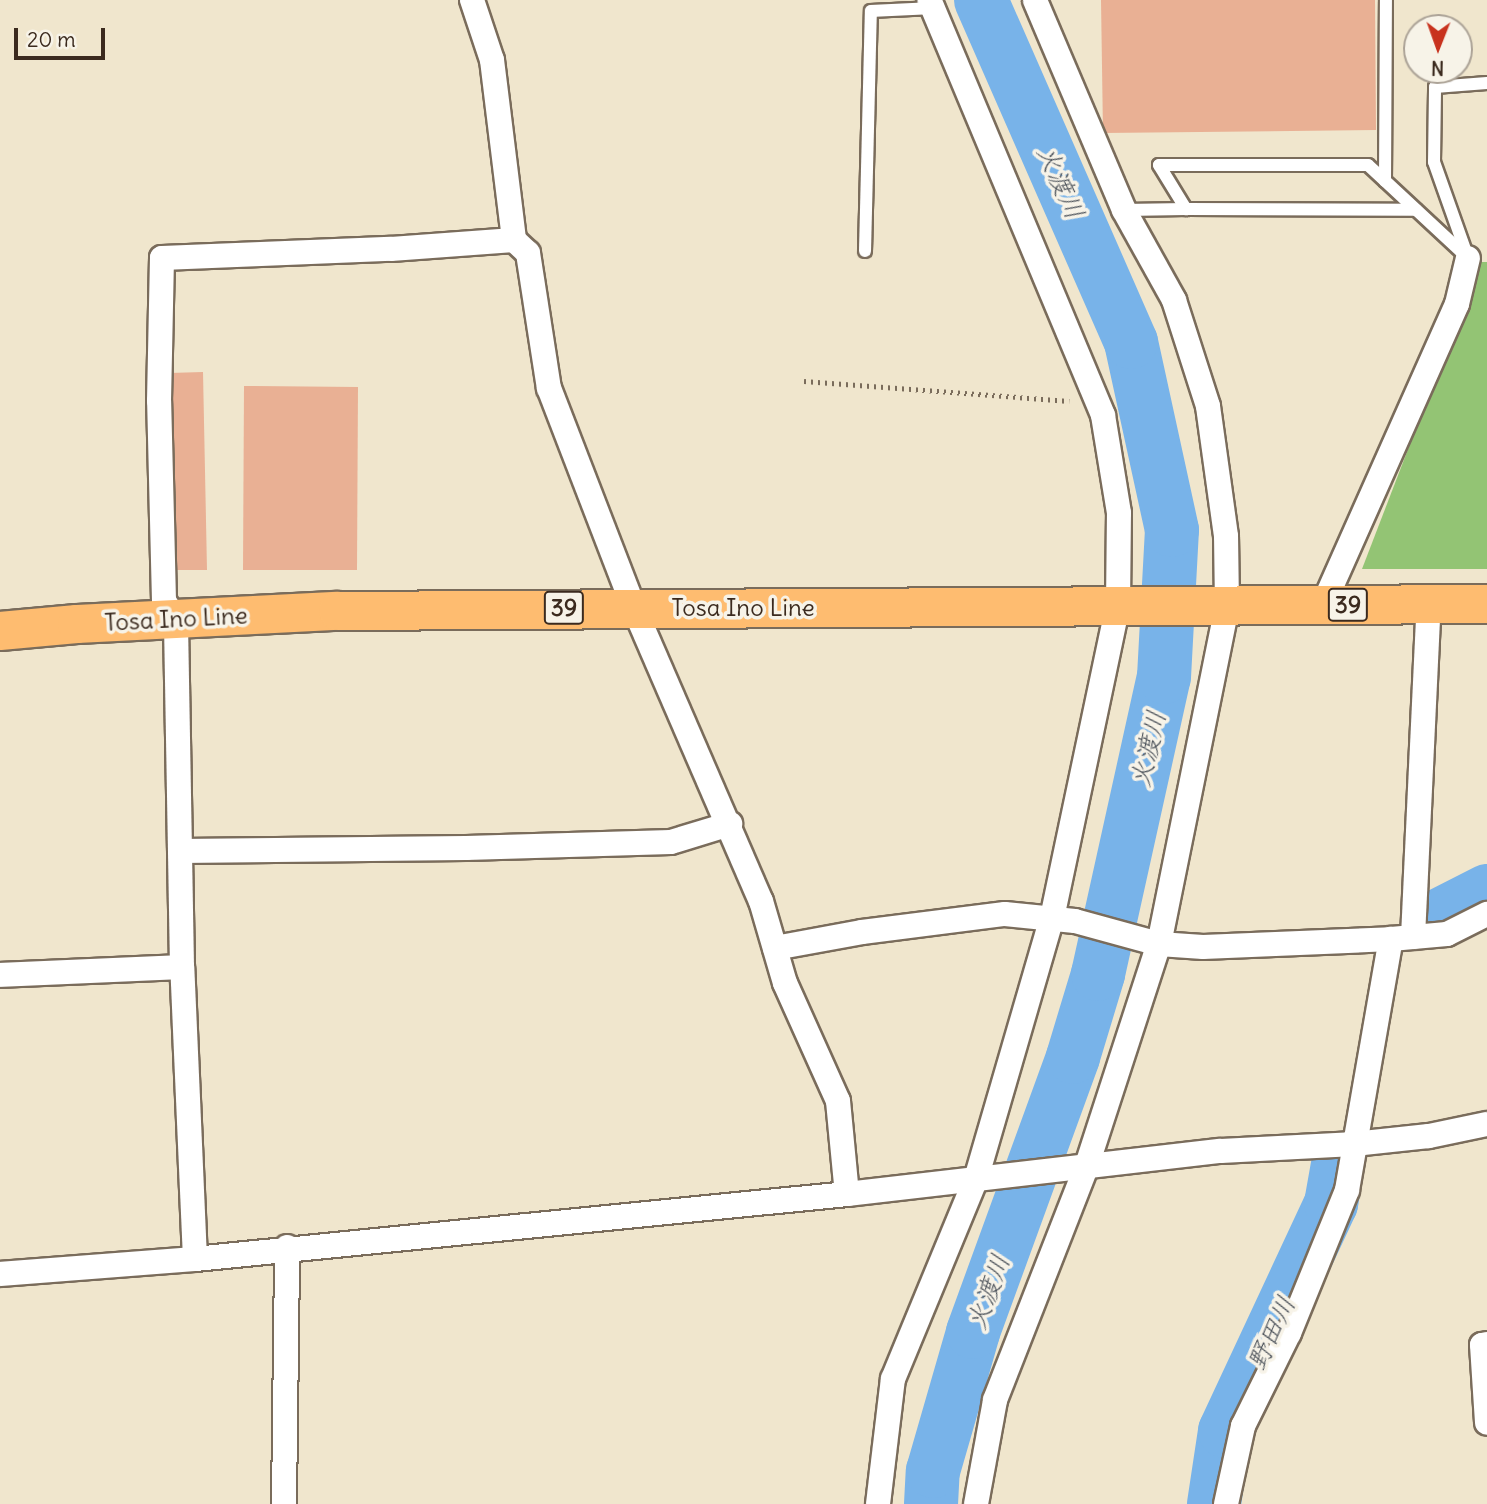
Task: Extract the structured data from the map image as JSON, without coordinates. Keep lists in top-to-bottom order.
{
  "streets": {
    "main road": ["39", "Tosa Ino Line"]
  },
  "water": ["火渡川", "野田川"],
  "scale_bar": "20 m",
  "north": "bottom"
}
